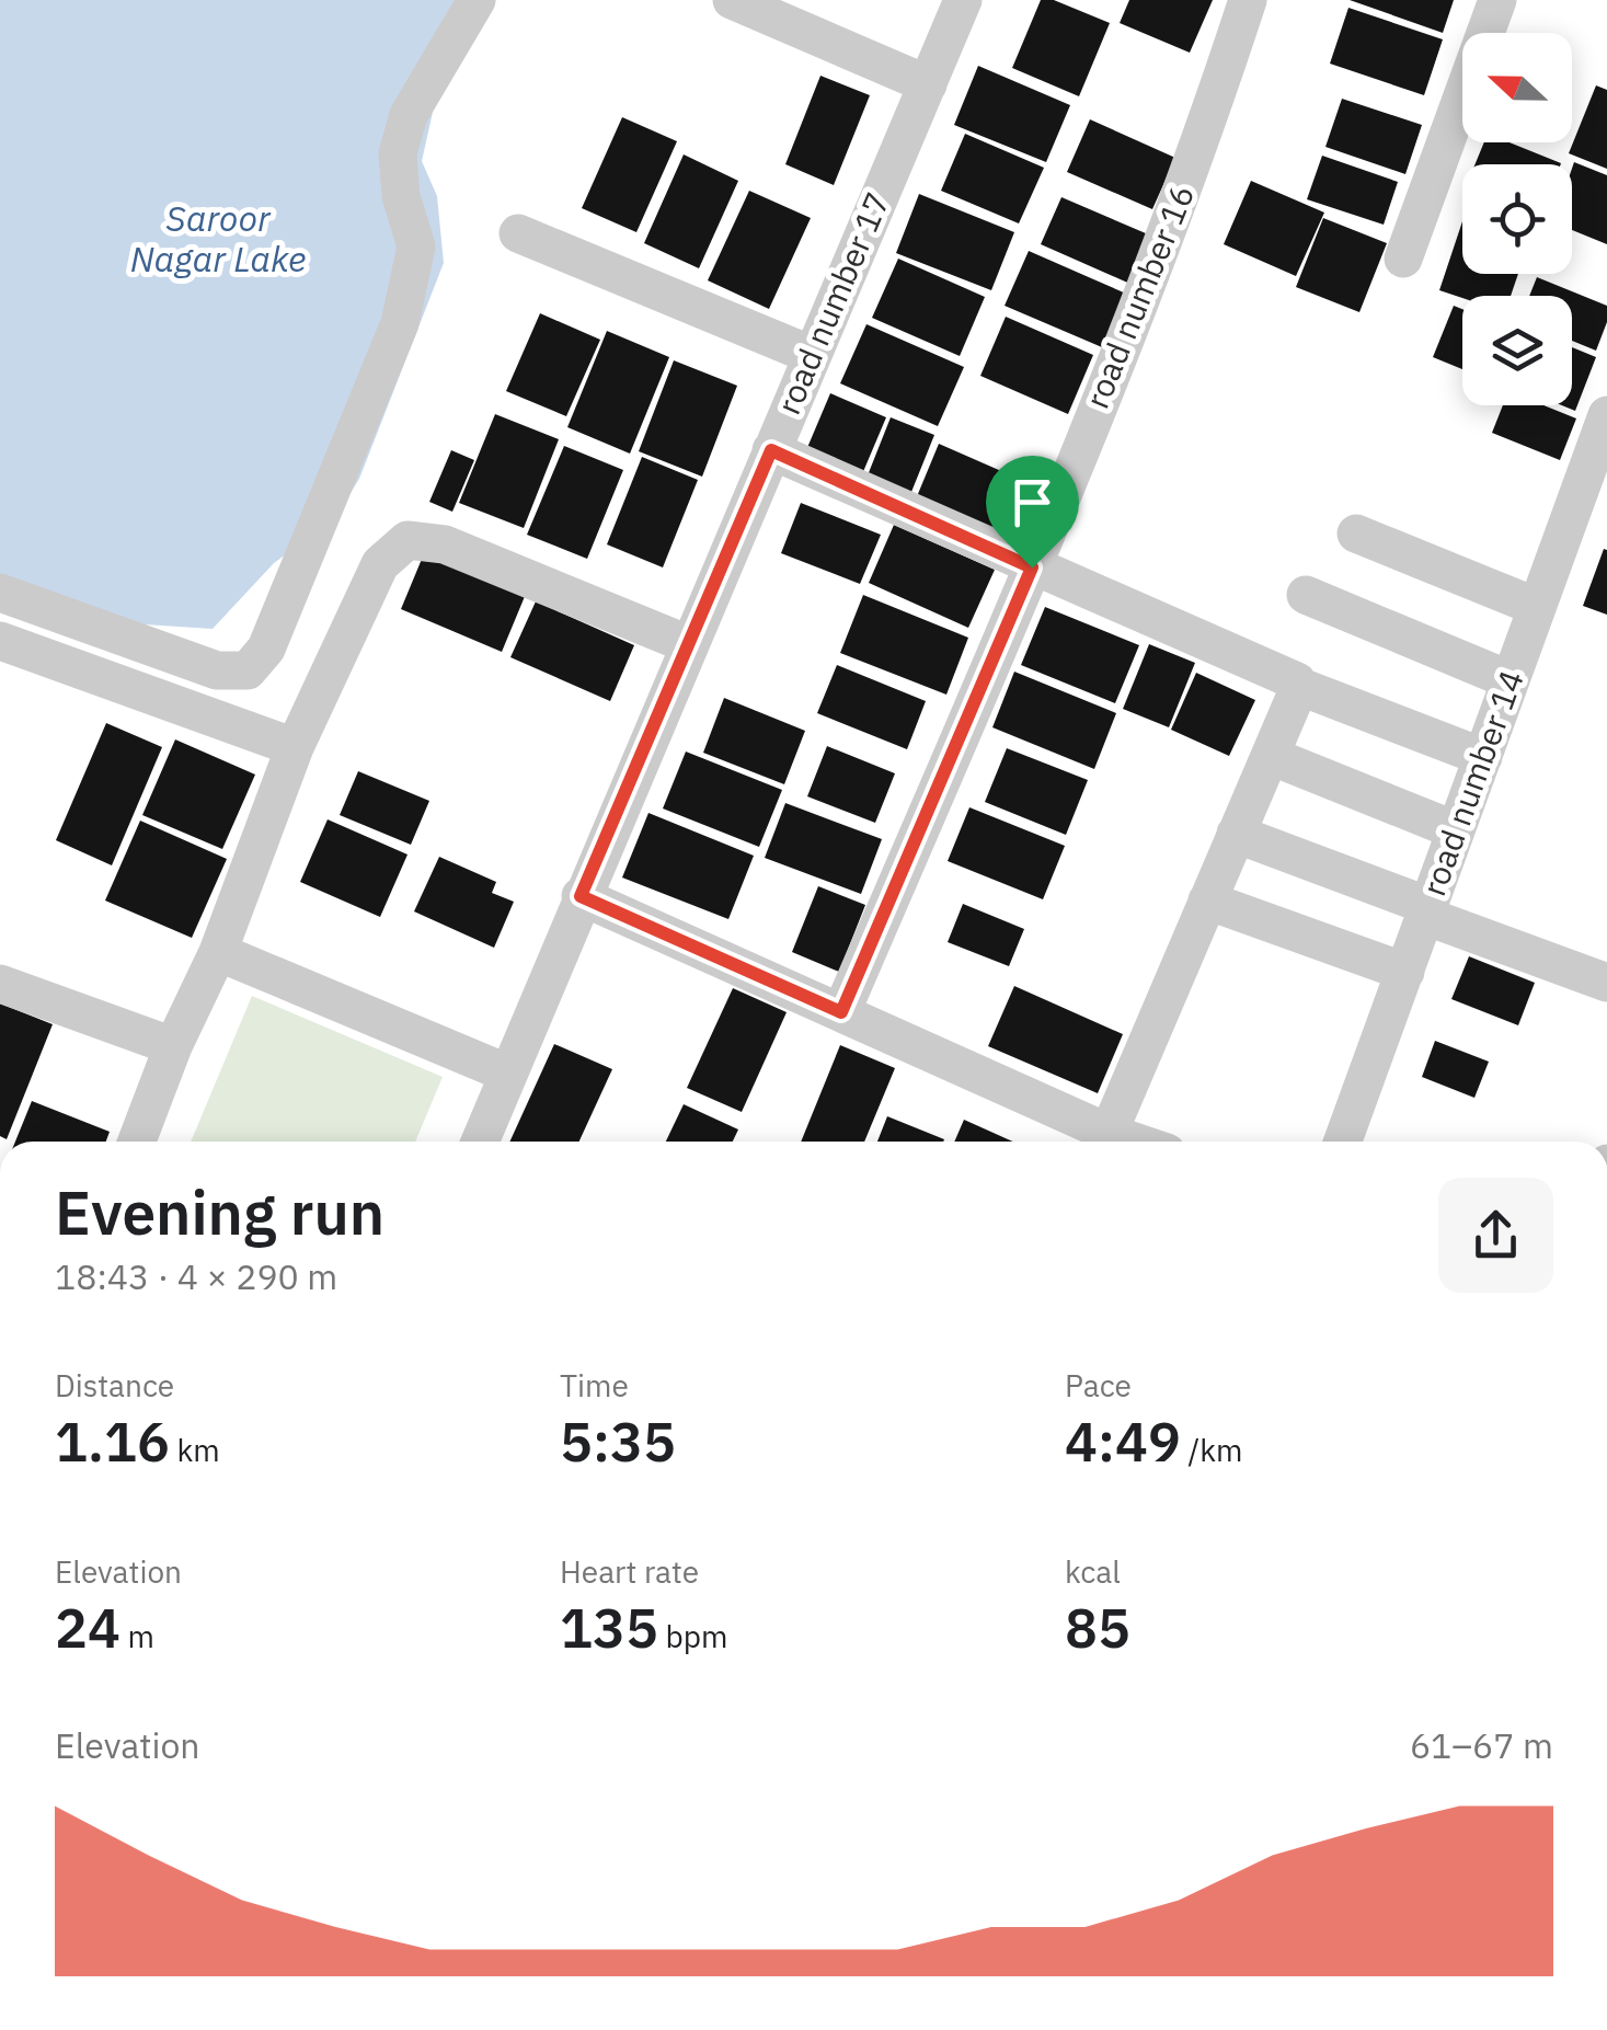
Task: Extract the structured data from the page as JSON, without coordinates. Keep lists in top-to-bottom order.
{
  "streets": {
    "street": ["road number 16", "road number 17", "road number 14"]
  },
  "water": ["Saroor Nagar Lake"],
  "north": "left",
  "page": {
    "heading": ["Evening run", "18:43 · 4 × 290 m"],
    "stats": [
      ["Distance", "1.16 km"],
      ["Time", "5:35"],
      ["Pace", "4:49 /km"],
      ["Elevation", "24 m"],
      ["Heart rate", "135 bpm"],
      ["kcal", "85"]
    ],
    "chart": ["Elevation", "61–67 m"]
  }
}
